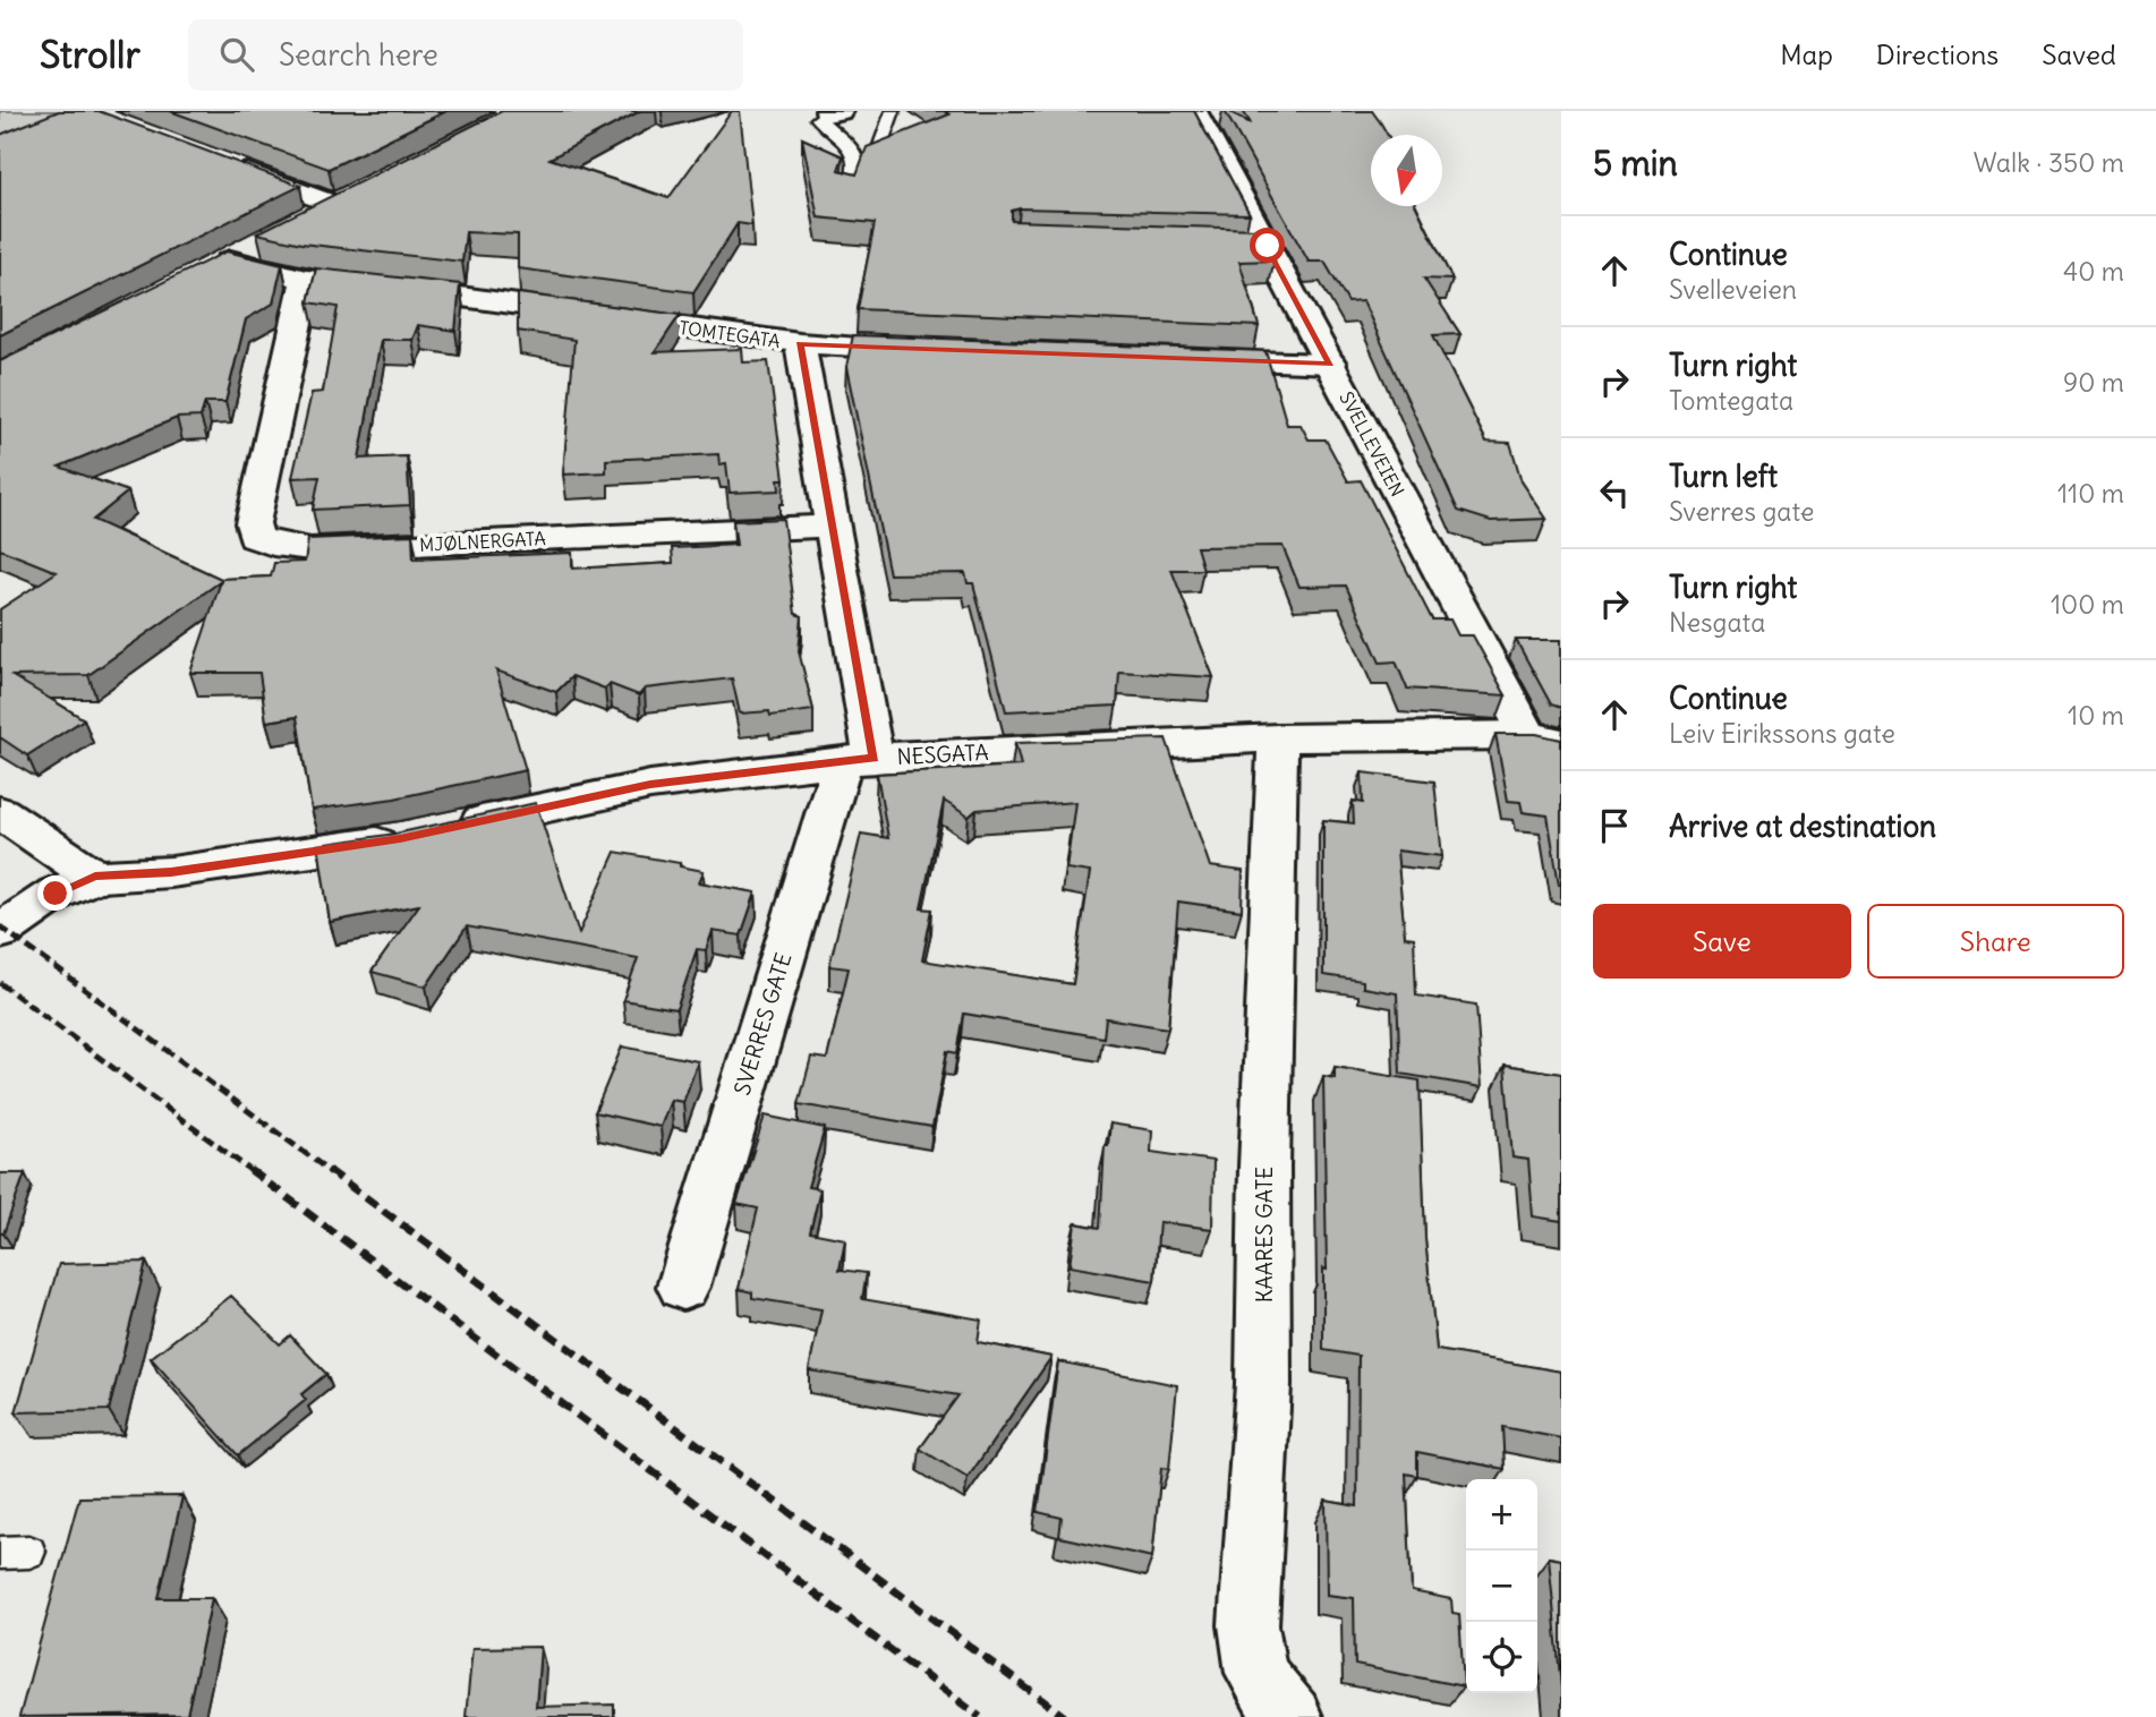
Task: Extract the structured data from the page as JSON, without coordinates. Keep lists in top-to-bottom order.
{
  "streets": {
    "street": [
      "TOMTEGATA",
      "SVELLEVEIEN",
      "MJØLNERGATA",
      "NESGATA",
      "SVERRES GATE",
      "KAARES GATE"
    ]
  },
  "crossings": [
    ["TOMTEGATA", "MJØLNERGATA"],
    ["TOMTEGATA", "SVERRES GATE"],
    ["SVELLEVEIEN", "NESGATA"],
    ["MJØLNERGATA", "SVERRES GATE"],
    ["NESGATA", "SVERRES GATE"],
    ["NESGATA", "KAARES GATE"]
  ],
  "north": "bottom",
  "page": {
    "header": "Strollr",
    "search": "Search here",
    "nav": ["Map", "Directions", "Saved"],
    "heading": ["5 min", "Walk · 350 m"],
    "list": [
      ["Continue", "Svelleveien", "40 m"],
      ["Turn right", "Tomtegata", "90 m"],
      ["Turn left", "Sverres gate", "110 m"],
      ["Turn right", "Nesgata", "100 m"],
      ["Continue", "Leiv Eirikssons gate", "10 m"],
      "Arrive at destination"
    ],
    "buttons": ["Save", "Share"],
    "map_buttons": ["+", "−"]
  }
}
